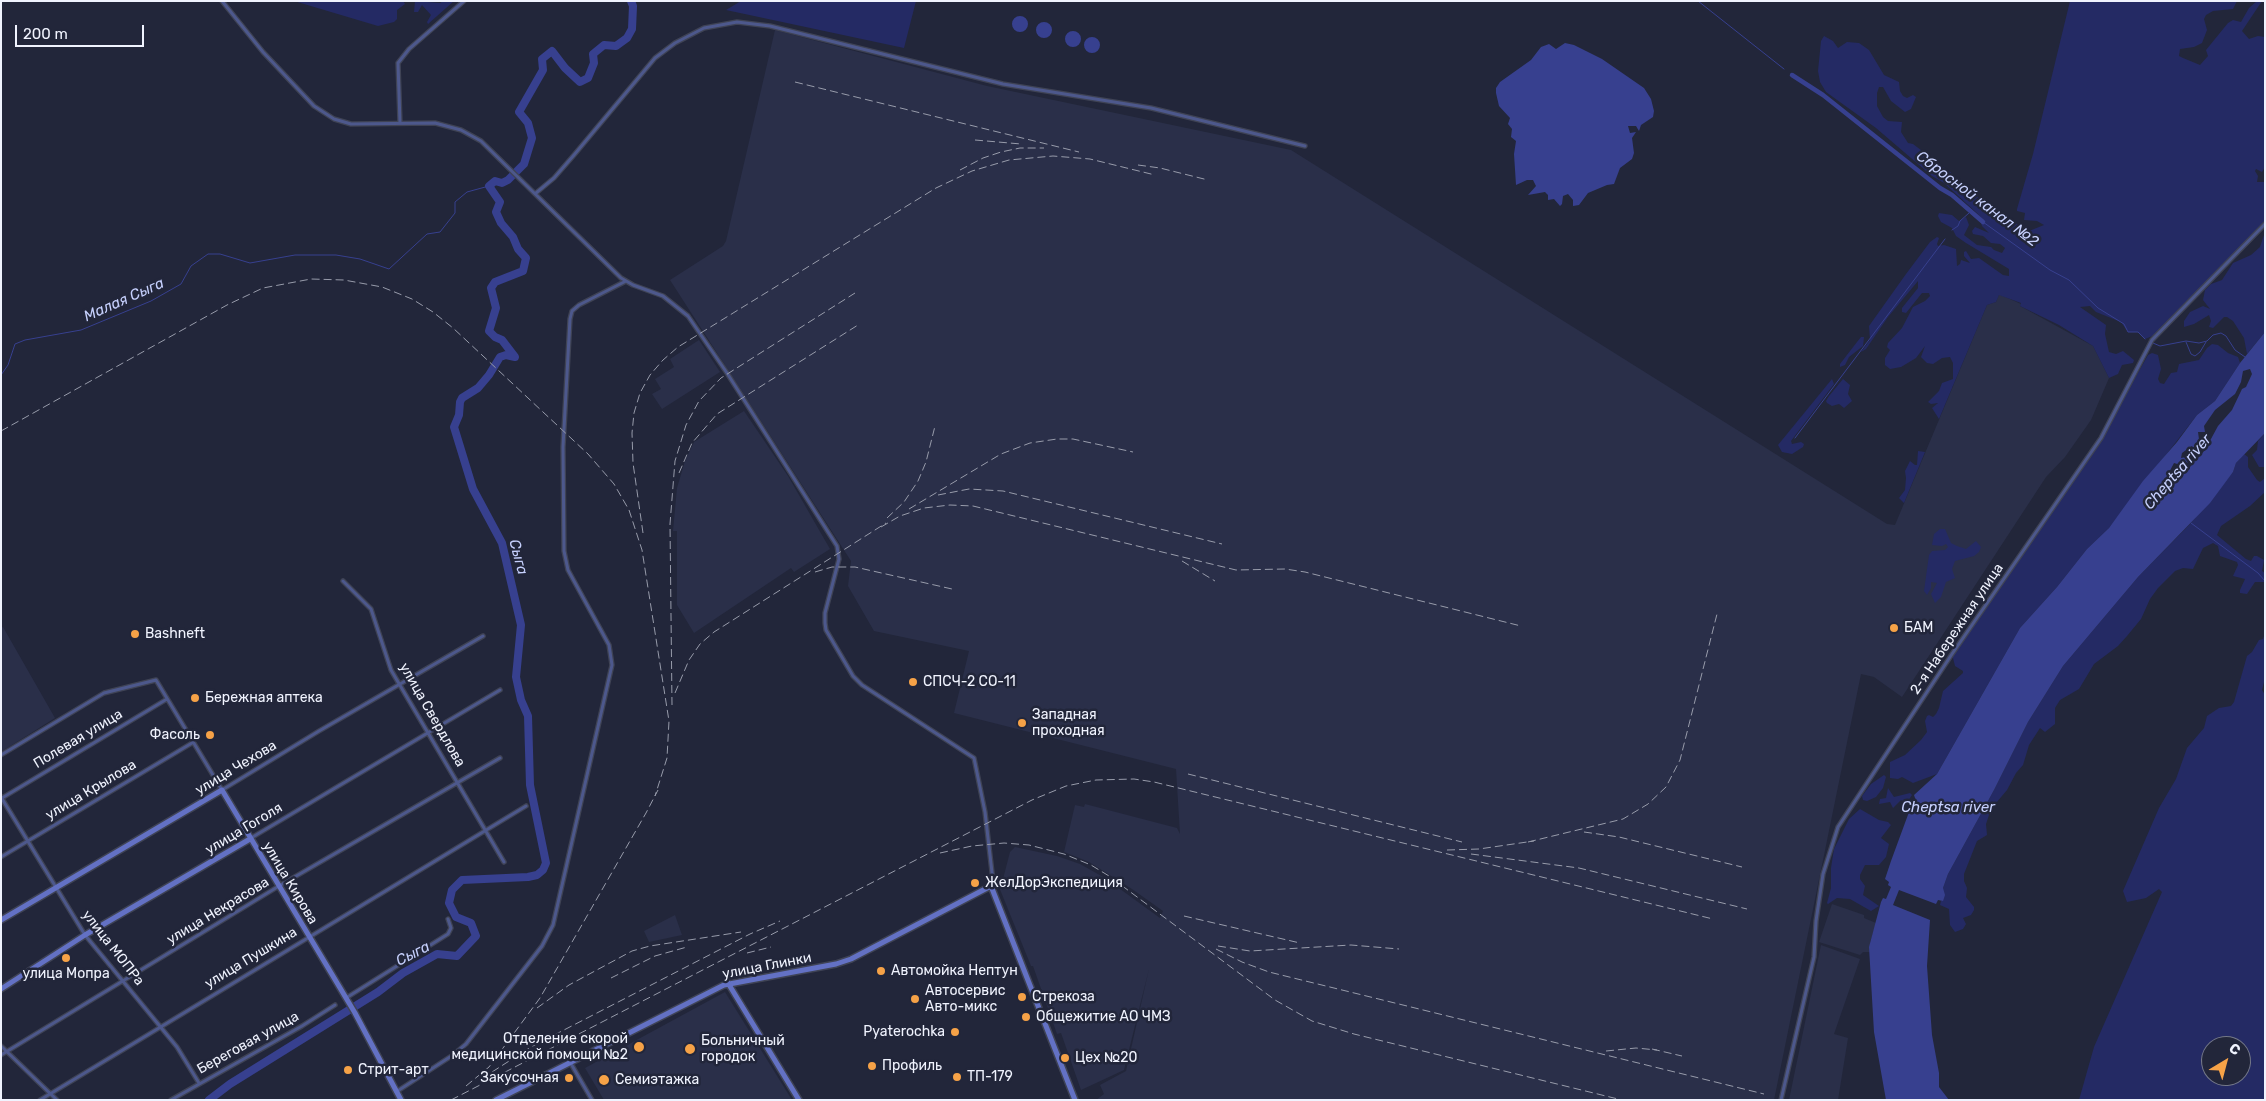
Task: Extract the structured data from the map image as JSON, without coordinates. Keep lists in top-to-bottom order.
{
  "streets": {
    "street": [
      "2-я Набережная улица",
      "улица Свердлова",
      "Полевая улица",
      "улица Чехова",
      "улица Крылова",
      "улица Гоголя",
      "улица Кирова",
      "улица Некрасова",
      "улица МОПРа",
      "улица Пушкина",
      "улица Глинки",
      "Береговая улица"
    ]
  },
  "crossings": [
    ["улица Свердлова", "улица Чехова"],
    ["улица Свердлова", "улица Гоголя"],
    ["улица Свердлова", "улица Некрасова"],
    ["улица Свердлова", "улица Пушкина"],
    ["Полевая улица", "улица Кирова"],
    ["Полевая улица", "улица МОПРа"],
    ["улица Чехова", "улица Кирова"],
    ["улица Чехова", "улица МОПРа"],
    ["улица Крылова", "улица Кирова"],
    ["улица Крылова", "улица МОПРа"],
    ["улица Гоголя", "улица Кирова"],
    ["улица Гоголя", "улица МОПРа"],
    ["улица Кирова", "улица Некрасова"],
    ["улица Кирова", "улица Пушкина"],
    ["улица Некрасова", "улица МОПРа"],
    ["улица МОПРа", "улица Пушкина"],
    ["улица МОПРа", "Береговая улица"]
  ],
  "water": [
    "Сбросной канал №2",
    "Малая Сыга",
    "Cheptsa river",
    "Сыга"
  ],
  "places": [
    "БАМ",
    "Bashneft",
    "СПСЧ-2 СО-11",
    "Бережная аптека",
    "Западная проходная",
    "Фасоль",
    "ЖелДорЭкспедиция",
    "улица Мопра",
    "Автомойка Нептун",
    "Стрекоза",
    "Автосервис Авто-микс",
    "Общежитие АО ЧМЗ",
    "Pyaterochka",
    "Отделение скорой медицинской помощи №2",
    "Больничный городок",
    "Цех №20",
    "Профиль",
    "Стрит-арт",
    "ТП-179",
    "Закусочная",
    "Семиэтажка"
  ],
  "scale_bar": "200 m",
  "north": "top right"
}
